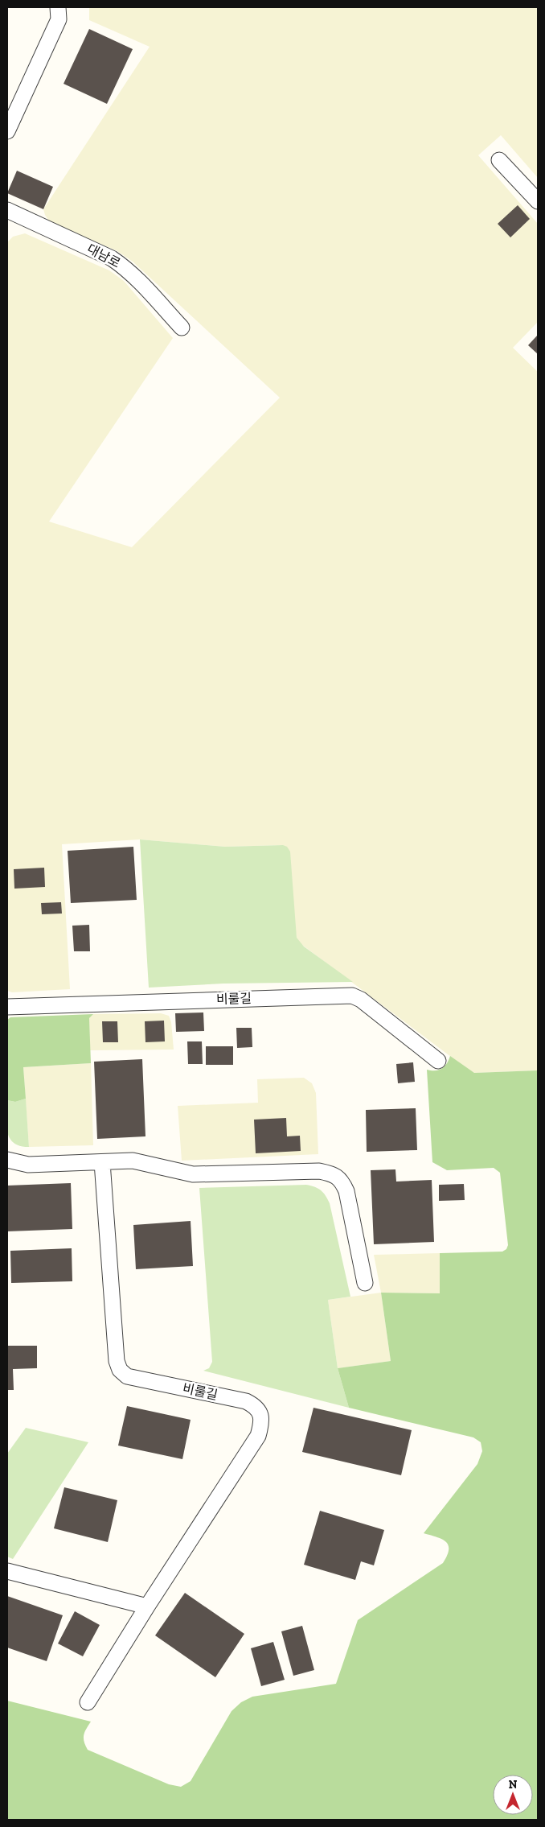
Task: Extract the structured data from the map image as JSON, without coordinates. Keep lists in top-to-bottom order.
{
  "streets": {
    "lane": ["대남로", "비룰길"]
  },
  "north": "top"
}
